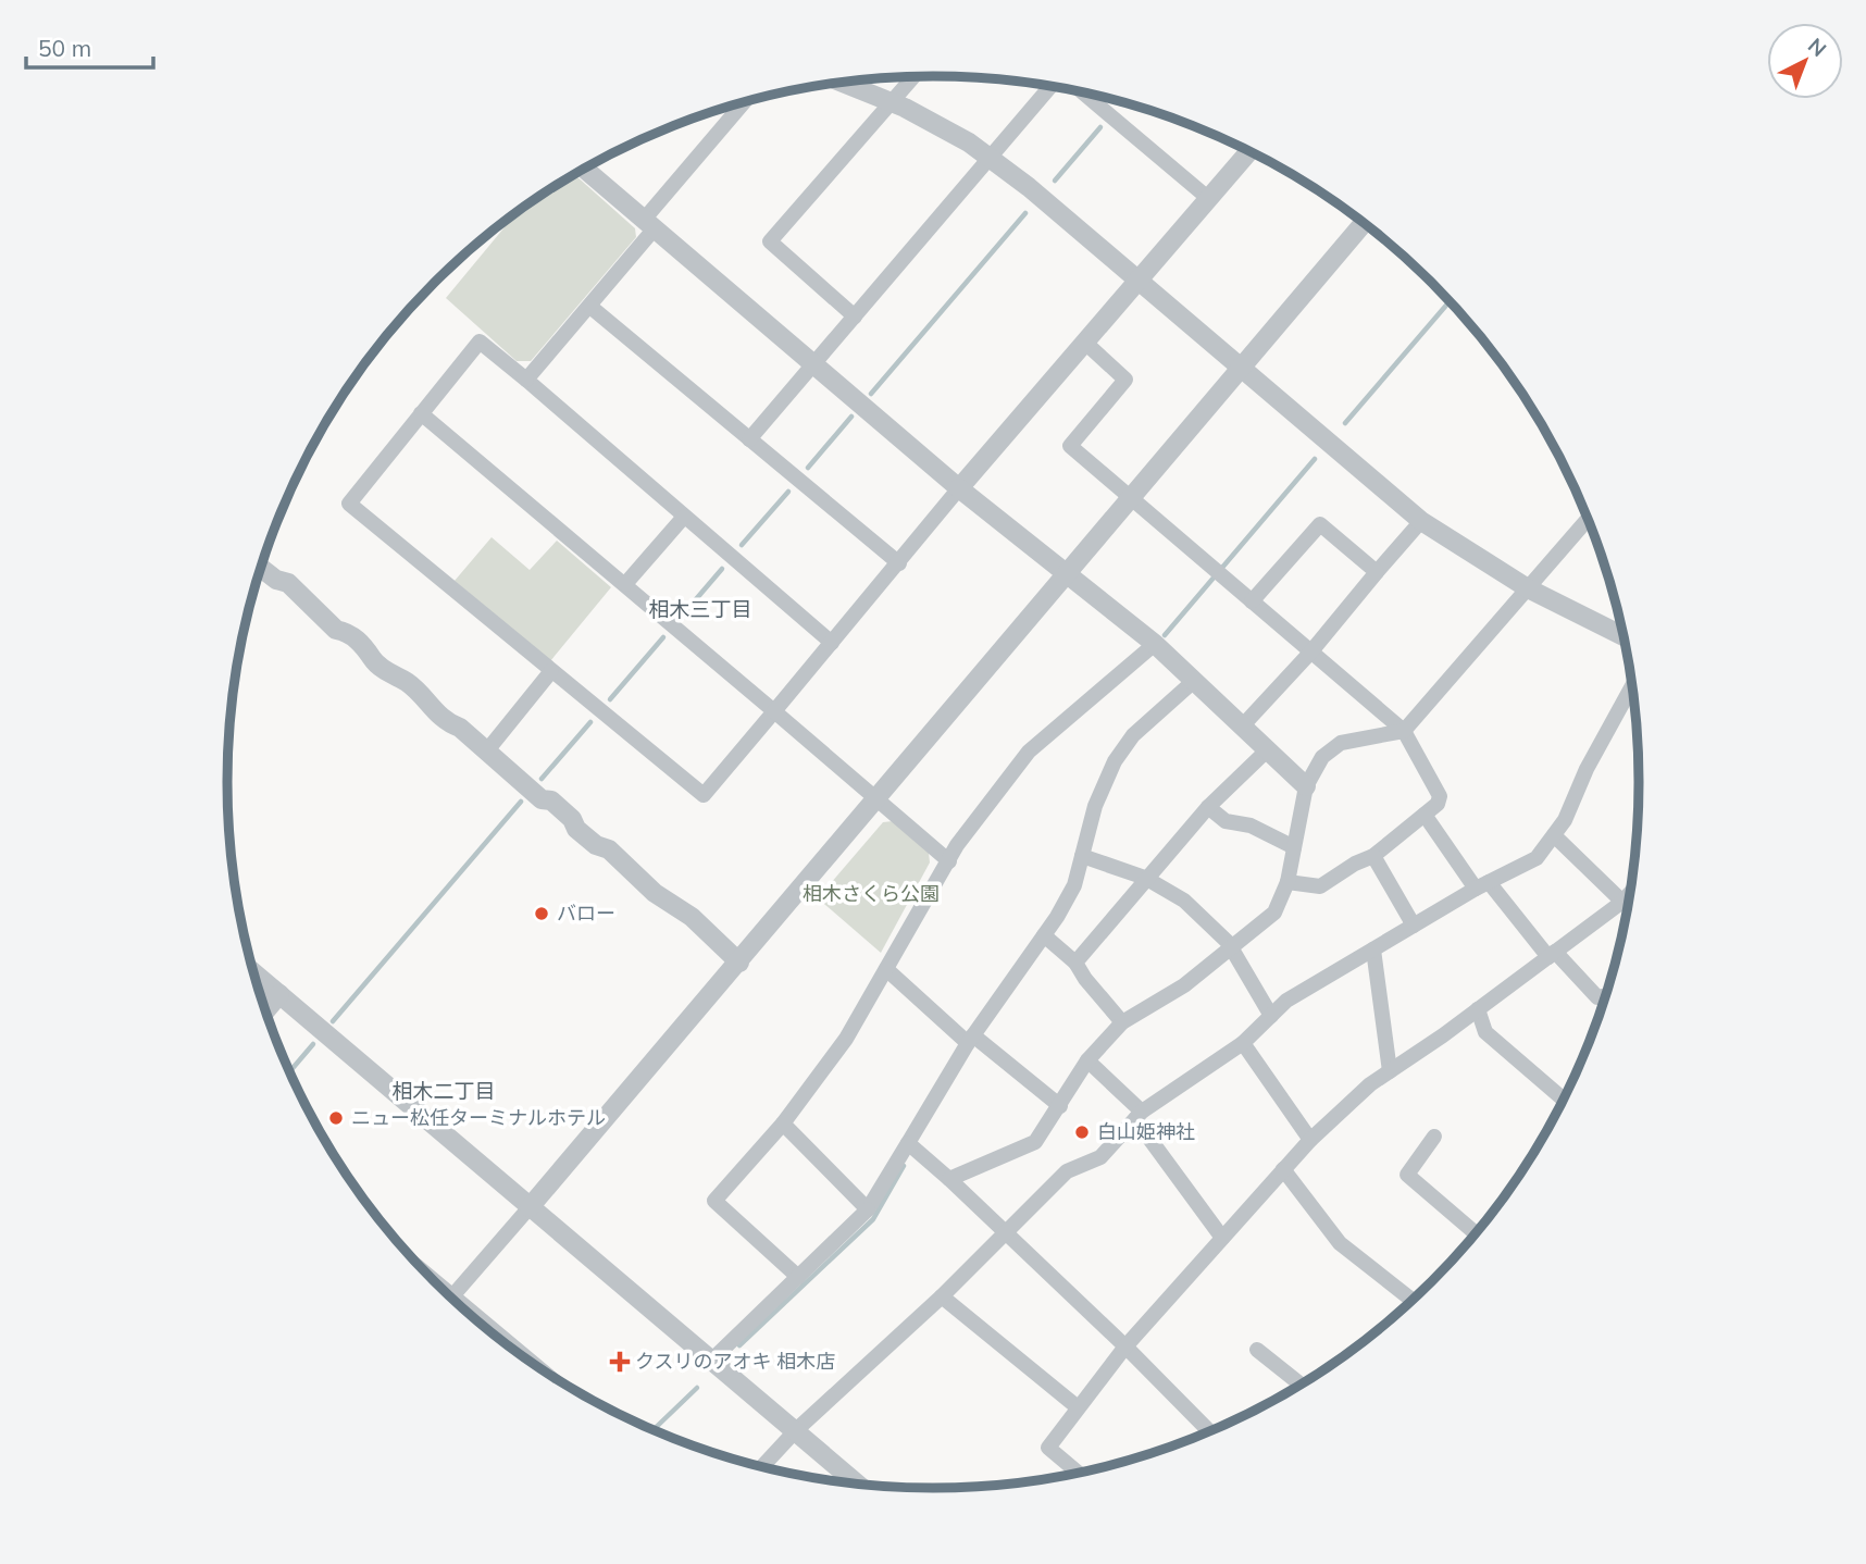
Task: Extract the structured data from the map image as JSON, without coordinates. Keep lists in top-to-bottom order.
{
  "districts": ["相木三丁目", "相木二丁目"],
  "parks": ["相木さくら公園"],
  "places": {
    "other": ["バロー", "ニュー松任ターミナルホテル", "白山姫神社"],
    "health": ["クスリのアオキ 相木店"]
  },
  "scale_bar": "50 m",
  "north": "top right"
}
